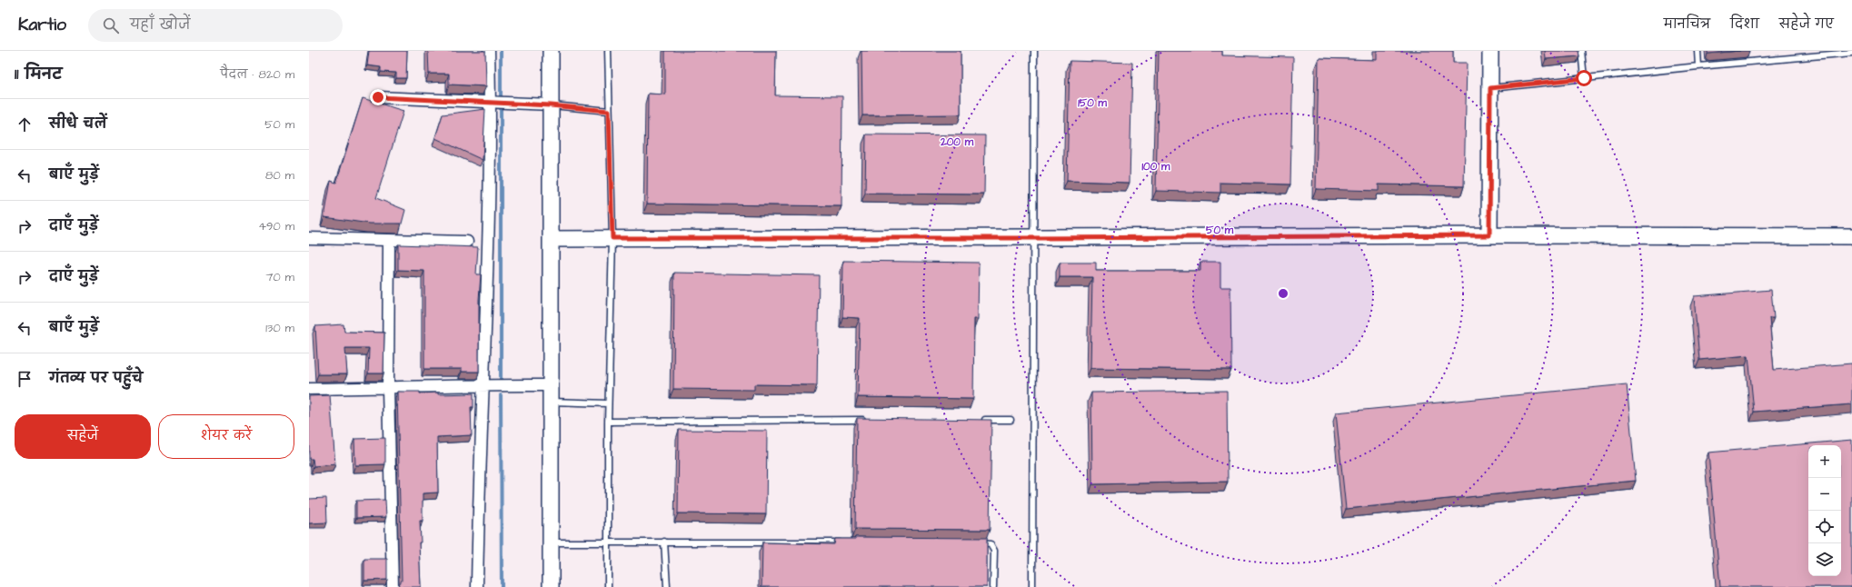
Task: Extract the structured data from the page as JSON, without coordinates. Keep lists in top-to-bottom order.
{
  "page": {
    "header": "Kartio",
    "search": "यहाँ खोजें",
    "nav": ["मानचित्र", "दिशा", "सहेजे गए"],
    "heading": ["11 मिनट", "पैदल · 820 m"],
    "list": [
      ["सीधे चलें", "50 m"],
      ["बाएँ मुड़ें", "80 m"],
      ["दाएँ मुड़ें", "490 m"],
      ["दाएँ मुड़ें", "70 m"],
      ["बाएँ मुड़ें", "130 m"],
      "गंतव्य पर पहुँचे"
    ],
    "buttons": ["सहेजें", "शेयर करें"],
    "map_buttons": ["+", "−"]
  },
  "rings": [
    "150 m",
    "200 m",
    "100 m",
    "50 m"
  ]
}
